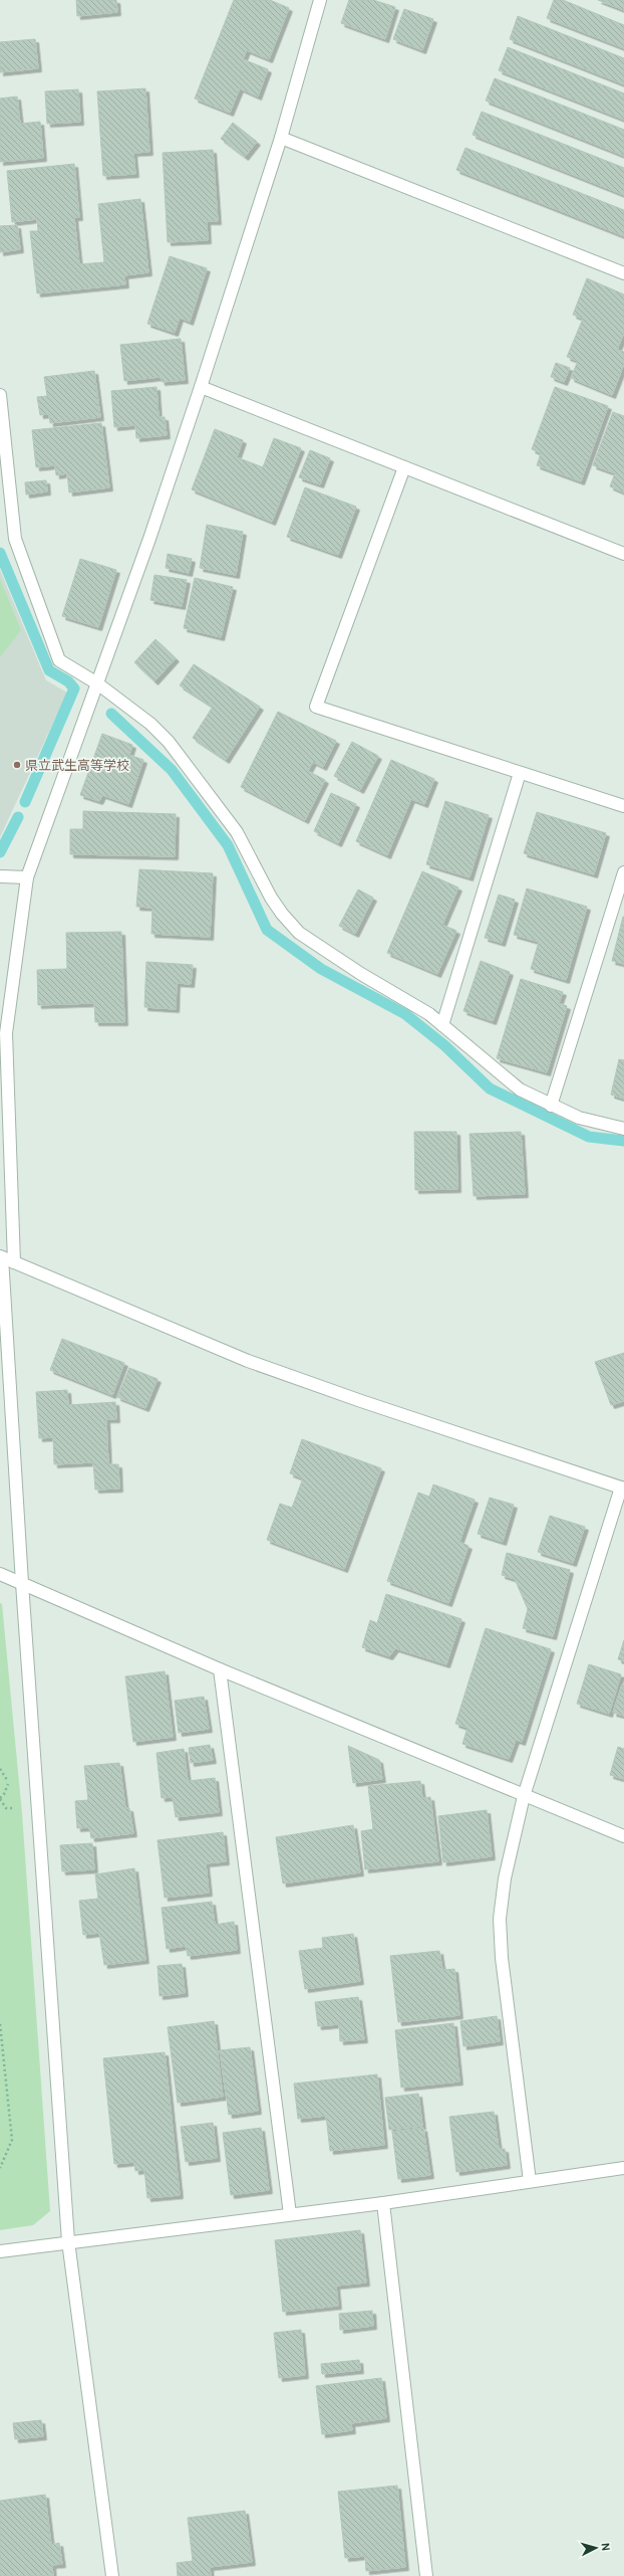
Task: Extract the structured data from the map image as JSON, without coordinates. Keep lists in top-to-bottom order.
{
  "places": ["県立武生高等学校"],
  "north": "right"
}
